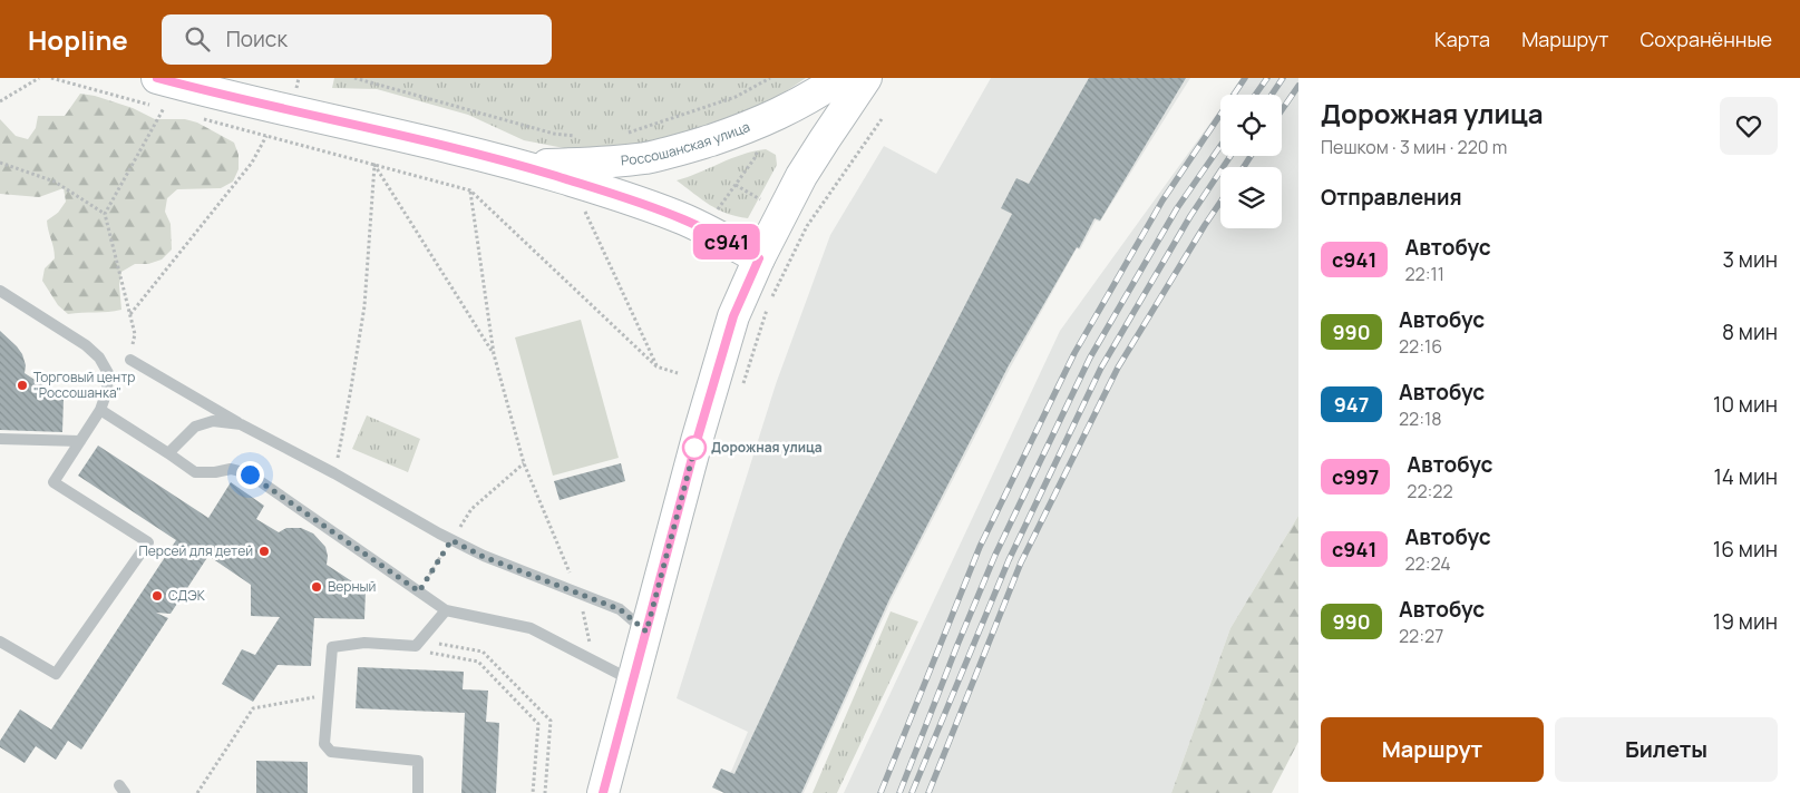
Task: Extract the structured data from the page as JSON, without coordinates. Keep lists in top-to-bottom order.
{
  "streets": {
    "street": ["Россошанская улица"]
  },
  "places": [
    "Торговый центр \"Россошанка\"",
    "Дорожная улица",
    "Персей для детей",
    "Верный",
    "СДЭК"
  ],
  "lines": ["bus line с941"],
  "page": {
    "header": "Hopline",
    "search": "Поиск",
    "nav": ["Карта", "Маршрут", "Сохранённые"],
    "on_map": "с941",
    "heading": [
      ["Дорожная улица", "Пешком · 3 мин · 220 m"],
      "Отправления"
    ],
    "list": [
      {
        "mark": "с941",
        "name": "Автобус",
        "note": "22:11",
        "value": "3 мин"
      },
      {
        "mark": "990",
        "name": "Автобус",
        "note": "22:16",
        "value": "8 мин"
      },
      {
        "mark": "947",
        "name": "Автобус",
        "note": "22:18",
        "value": "10 мин"
      },
      {
        "mark": "с997",
        "name": "Автобус",
        "note": "22:22",
        "value": "14 мин"
      },
      {
        "mark": "с941",
        "name": "Автобус",
        "note": "22:24",
        "value": "16 мин"
      },
      {
        "mark": "990",
        "name": "Автобус",
        "note": "22:27",
        "value": "19 мин"
      }
    ],
    "buttons": ["Маршрут", "Билеты"]
  }
}
